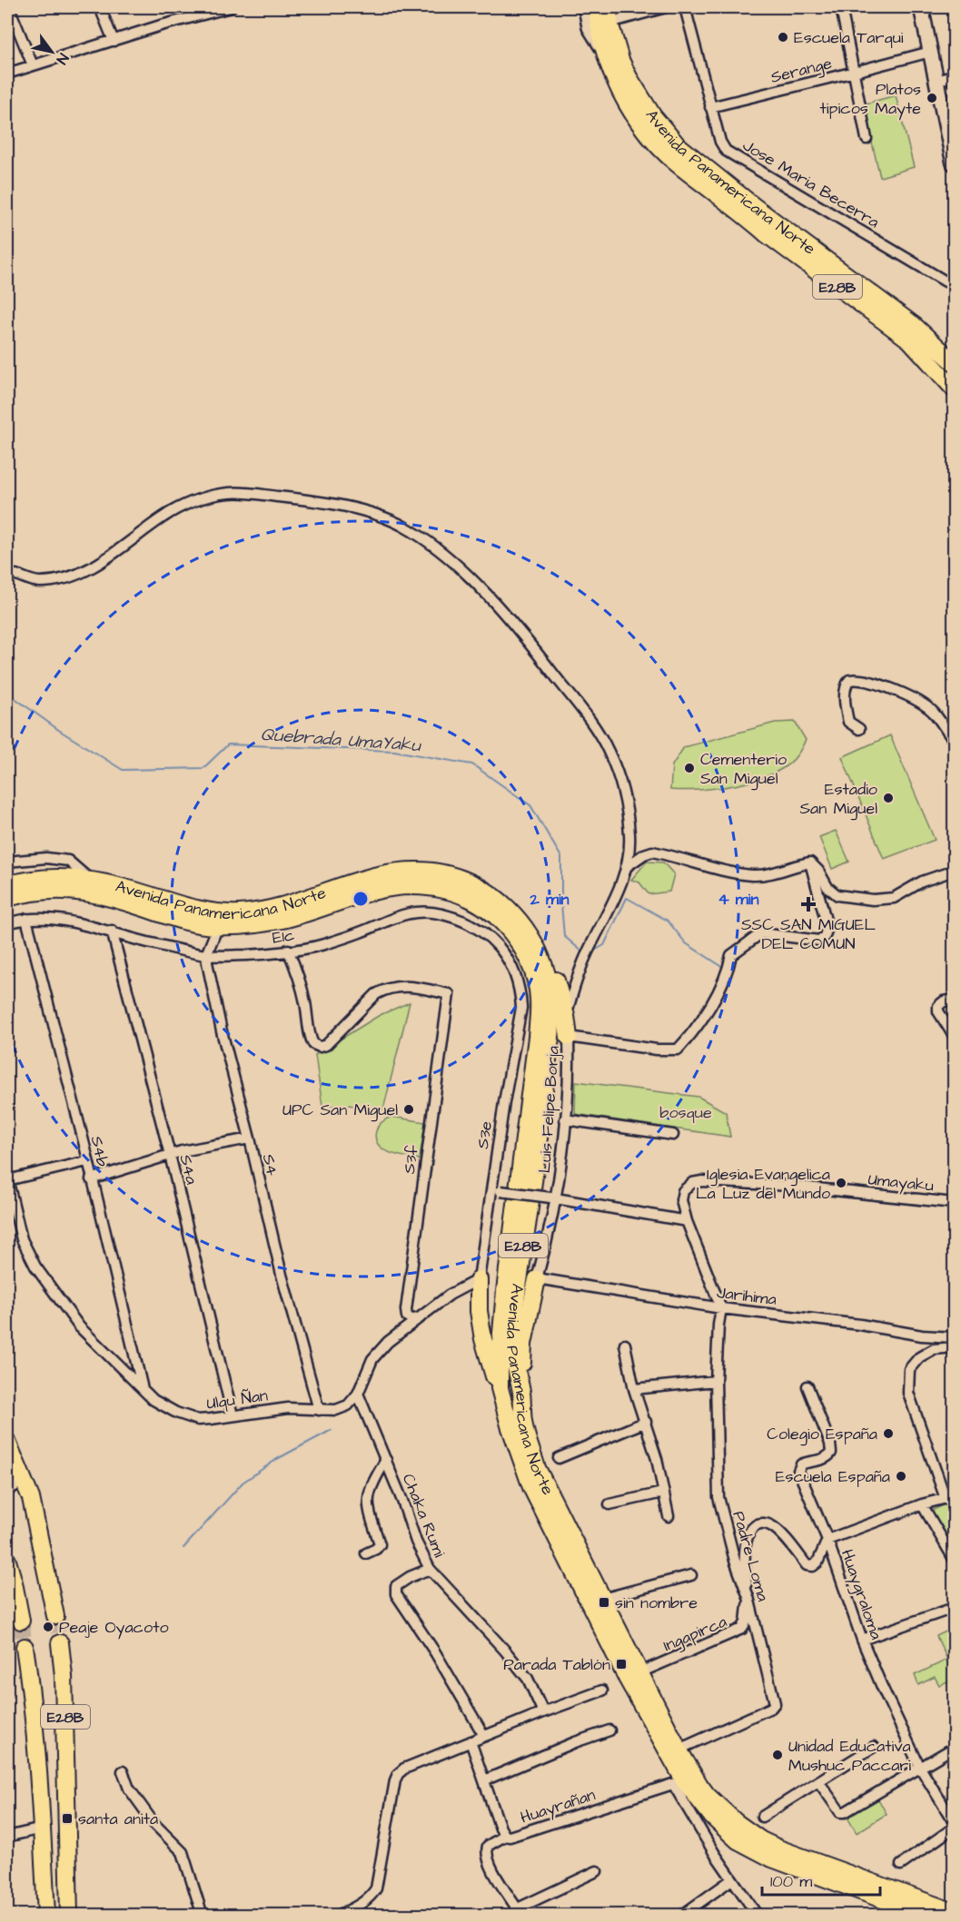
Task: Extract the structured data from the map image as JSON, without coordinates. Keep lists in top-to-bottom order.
{
  "streets": {
    "highway": ["Avenida Panamericana Norte", "E28B"],
    "street": [
      "Serange",
      "Jose Maria Becerra",
      "E1c",
      "Luis Felipe Borja",
      "S3e",
      "S4b",
      "S3f",
      "S4",
      "S4a",
      "Umayaku",
      "Jarihima",
      "Ulqu Ñan",
      "Chaka Rumi",
      "Padre Loma",
      "Huaygraloma",
      "Ingapirca",
      "Huayrañan"
    ]
  },
  "crossings": [
    ["Serange", "Jose Maria Becerra"],
    ["Avenida Panamericana Norte", "Padre Loma"],
    ["Avenida Panamericana Norte", "Ingapirca"],
    ["Avenida Panamericana Norte", "Huayrañan"],
    ["E1c", "S3e"],
    ["E1c", "S4b"],
    ["E1c", "S3f"],
    ["E1c", "S4"],
    ["E1c", "S4a"],
    ["Luis Felipe Borja", "Jarihima"],
    ["S3e", "Ulqu Ñan"],
    ["S4b", "Ulqu Ñan"],
    ["S3f", "Ulqu Ñan"],
    ["S4", "Ulqu Ñan"],
    ["S4a", "Ulqu Ñan"],
    ["Jarihima", "Padre Loma"],
    ["Ulqu Ñan", "Chaka Rumi"],
    ["Padre Loma", "Ingapirca"],
    ["Huaygraloma", "Ingapirca"]
  ],
  "water": ["Quebrada UmaYaku"],
  "parks": ["bosque"],
  "places": {
    "other": [
      "Escuela Tarqui",
      "Platos tipicos Mayte",
      "Cementerio San Miguel",
      "Estadio San Miguel",
      "UPC San Miguel",
      "Iglesia Evangelica La Luz del Mundo",
      "Colegio España",
      "Escuela España",
      "Peaje Oyacoto",
      "Unidad Educativa Mushuc Paccari"
    ],
    "health": ["SSC SAN MIGUEL DEL COMUN"],
    "transit": ["sin nombre", "Parada Tablón", "santa anita"]
  },
  "scale_bar": "100 m",
  "north": "bottom right",
  "rings": ["2 min", "4 min"]
}
